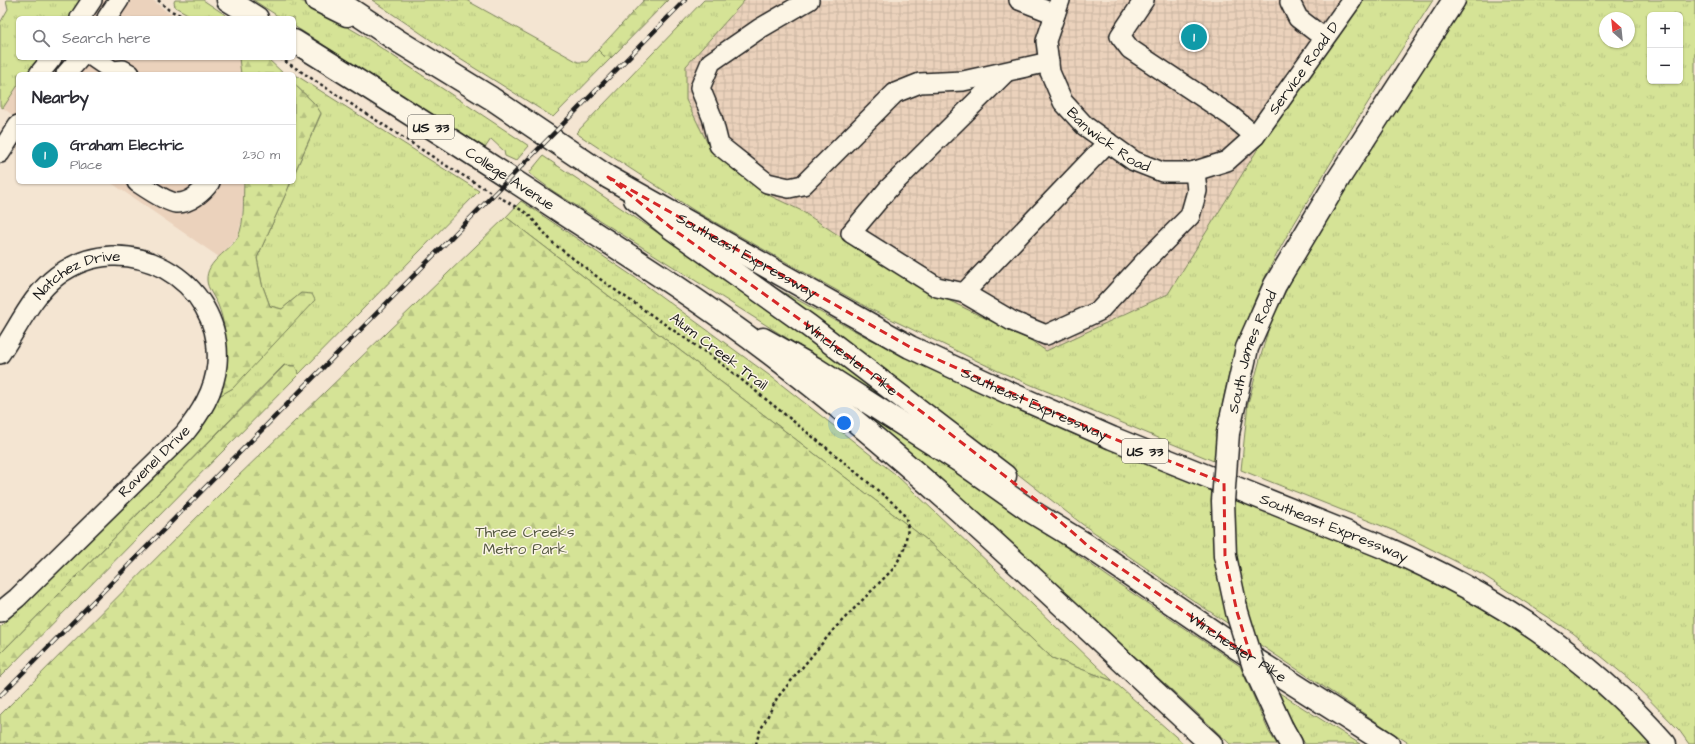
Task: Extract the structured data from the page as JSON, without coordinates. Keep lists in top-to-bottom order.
{
  "streets": {
    "main road": [
      "US 33",
      "College Avenue",
      "Southeast Expressway",
      "South James Road",
      "Winchester Pike"
    ],
    "street": [
      "Service Road D",
      "Banwick Road",
      "Natchez Drive",
      "Ravenel Drive"
    ],
    "path": ["Alum Creek Trail"]
  },
  "crossings": [
    ["Service Road D", "Banwick Road"],
    ["US 33", "College Avenue"],
    ["US 33", "Southeast Expressway"],
    ["US 33", "Winchester Pike"],
    ["College Avenue", "Winchester Pike"],
    ["Southeast Expressway", "Winchester Pike"],
    ["Natchez Drive", "Ravenel Drive"]
  ],
  "parks": ["Three Creeks Metro Park"],
  "north": "top left",
  "page": {
    "map_buttons": ["+", "−"],
    "search": "Search here",
    "pins": "1",
    "heading": "Nearby",
    "list": [
      {
        "mark": "1",
        "name": "Graham Electric",
        "note": "Place",
        "value": "230 m"
      }
    ]
  }
}
